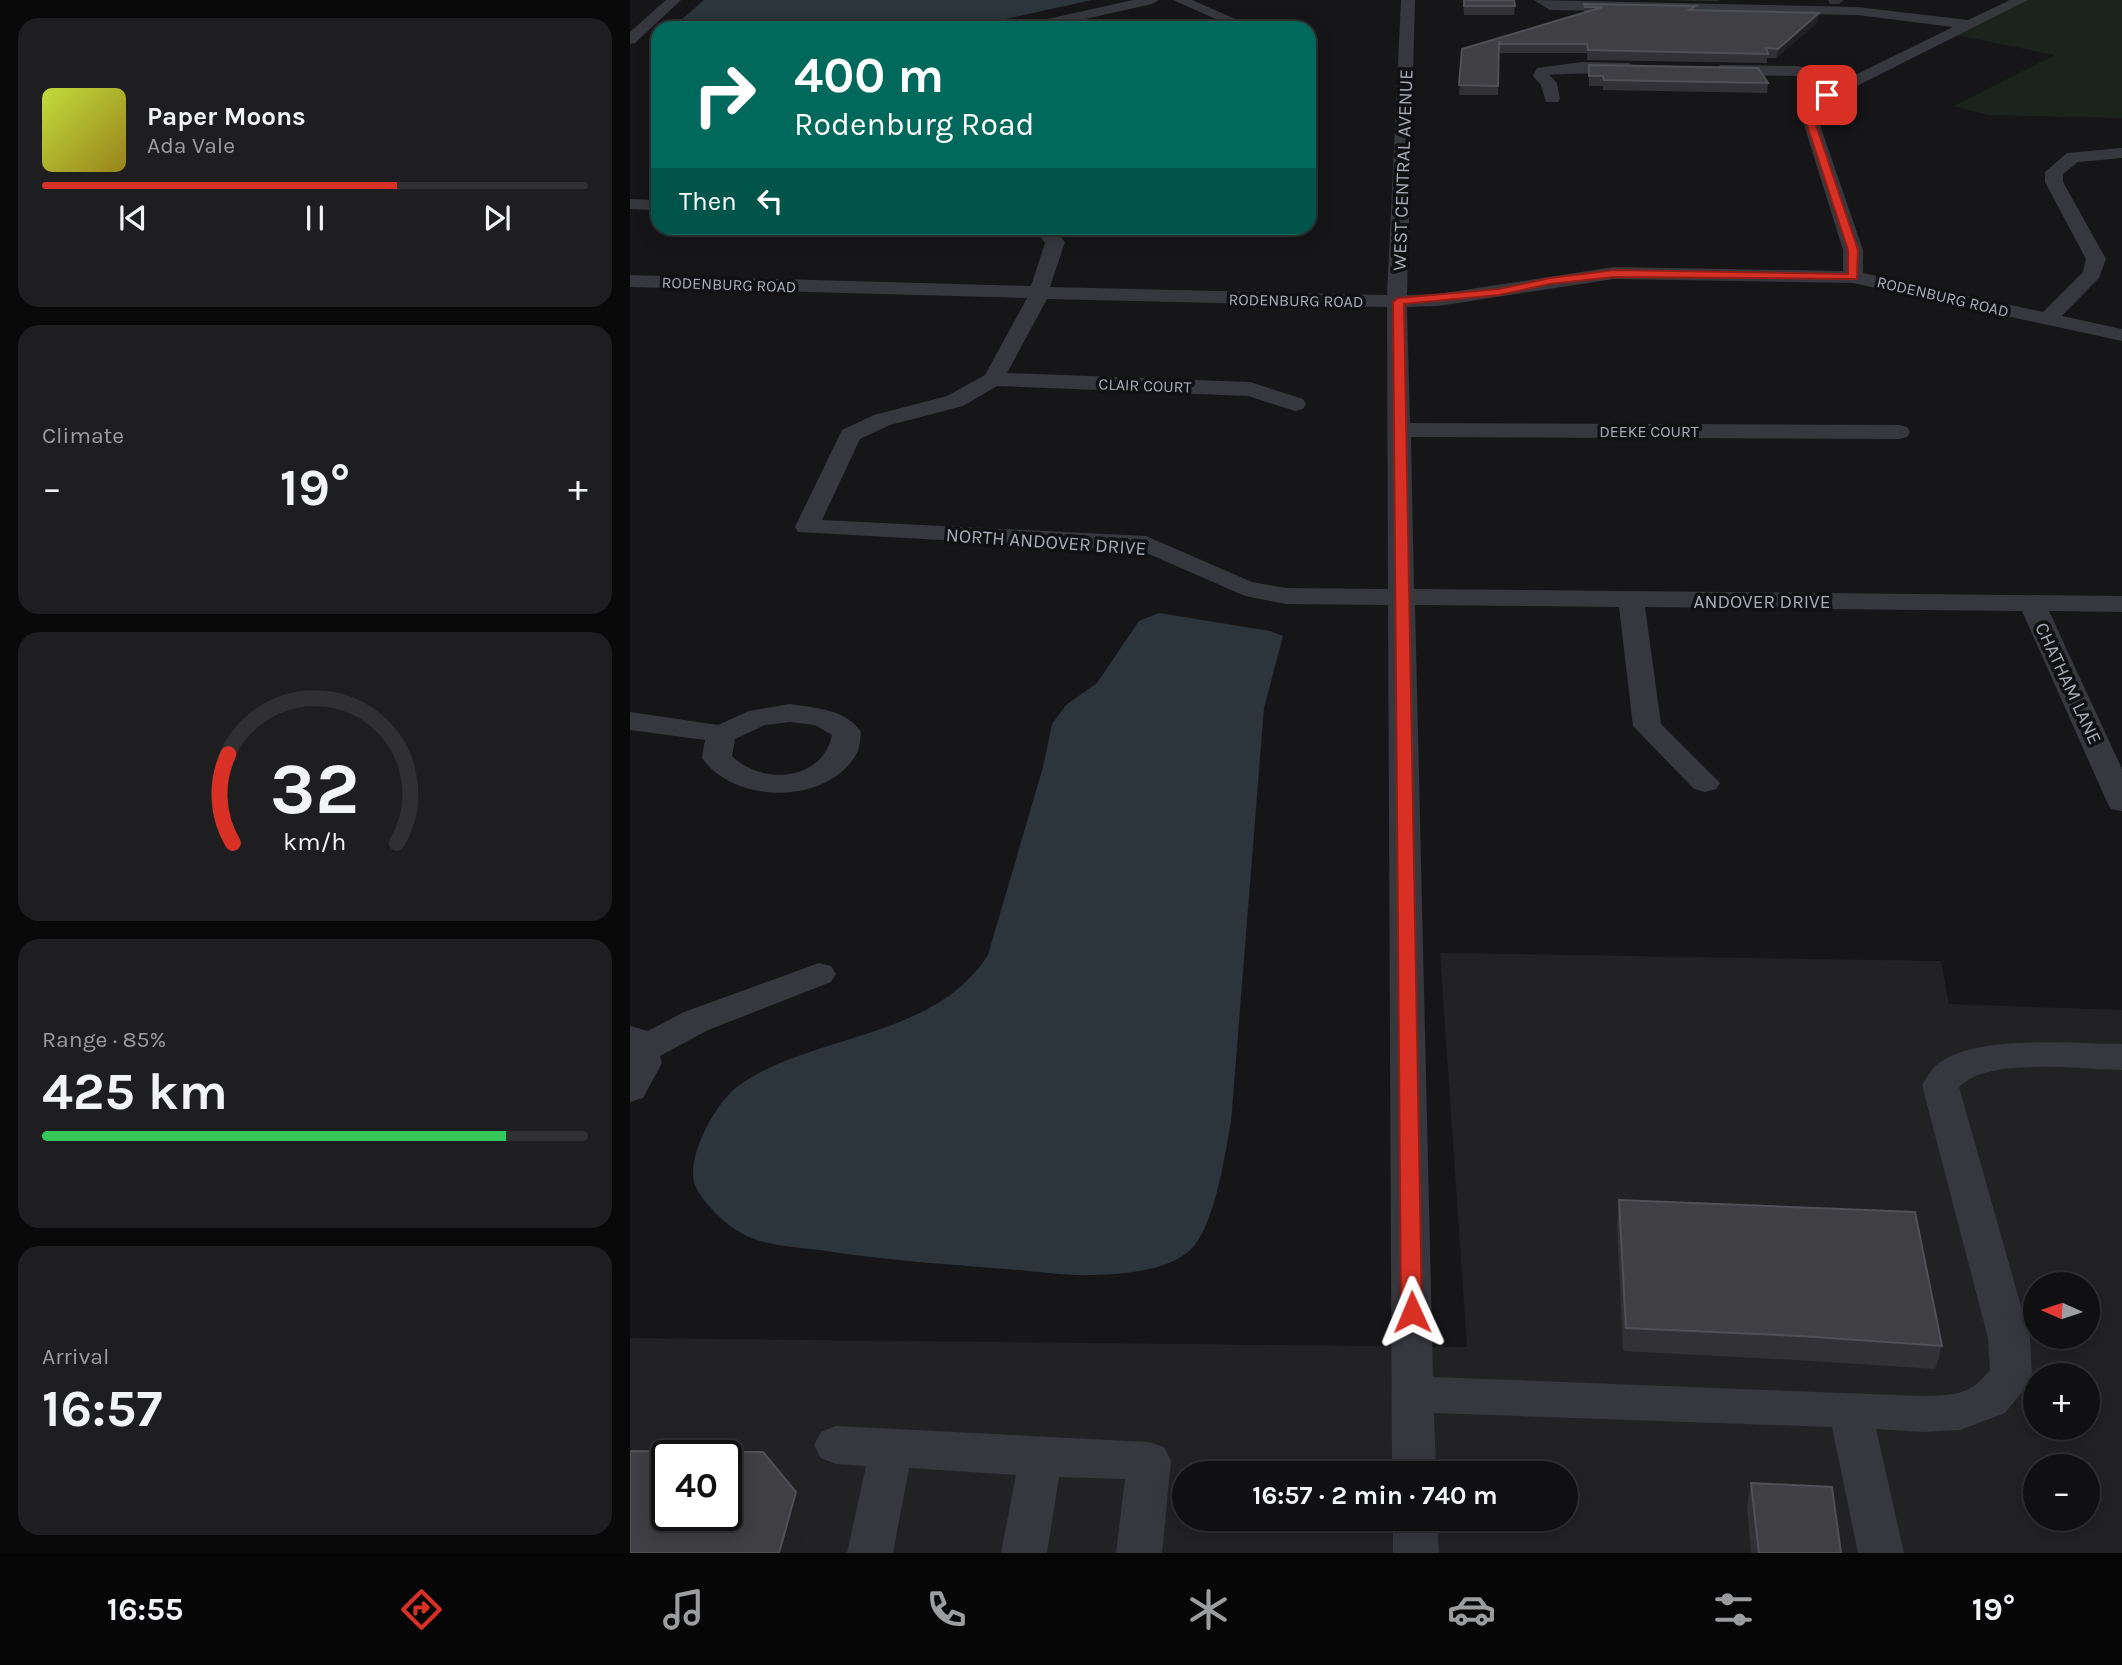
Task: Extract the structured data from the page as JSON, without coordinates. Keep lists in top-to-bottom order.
{
  "streets": {
    "street": [
      "WEST CENTRAL AVENUE",
      "RODENBURG ROAD",
      "CLAIR COURT",
      "DEEKE COURT",
      "NORTH ANDOVER DRIVE",
      "ANDOVER DRIVE",
      "CHATHAM LANE"
    ]
  },
  "crossings": [
    ["WEST CENTRAL AVENUE", "RODENBURG ROAD"],
    ["WEST CENTRAL AVENUE", "DEEKE COURT"],
    ["WEST CENTRAL AVENUE", "NORTH ANDOVER DRIVE"],
    ["WEST CENTRAL AVENUE", "ANDOVER DRIVE"],
    ["CLAIR COURT", "NORTH ANDOVER DRIVE"],
    ["NORTH ANDOVER DRIVE", "ANDOVER DRIVE"],
    ["ANDOVER DRIVE", "CHATHAM LANE"]
  ],
  "north": "left",
  "page": {
    "turn": ["400 m", "Rodenburg Road"],
    "song": ["Paper Moons", "Ada Vale"],
    "then": "Then",
    "tile": [
      "Climate",
      ["Range · 85%", "425 km"],
      ["Arrival", "16:57"]
    ],
    "heat": ["−", "19°", "+"],
    "map_buttons": ["+", "−"],
    "limit": "40",
    "trip": "16:57 · 2 min · 740 m",
    "tabs": ["16:55", "19°"],
    "gauge": ["32", "km/h"]
  }
}
